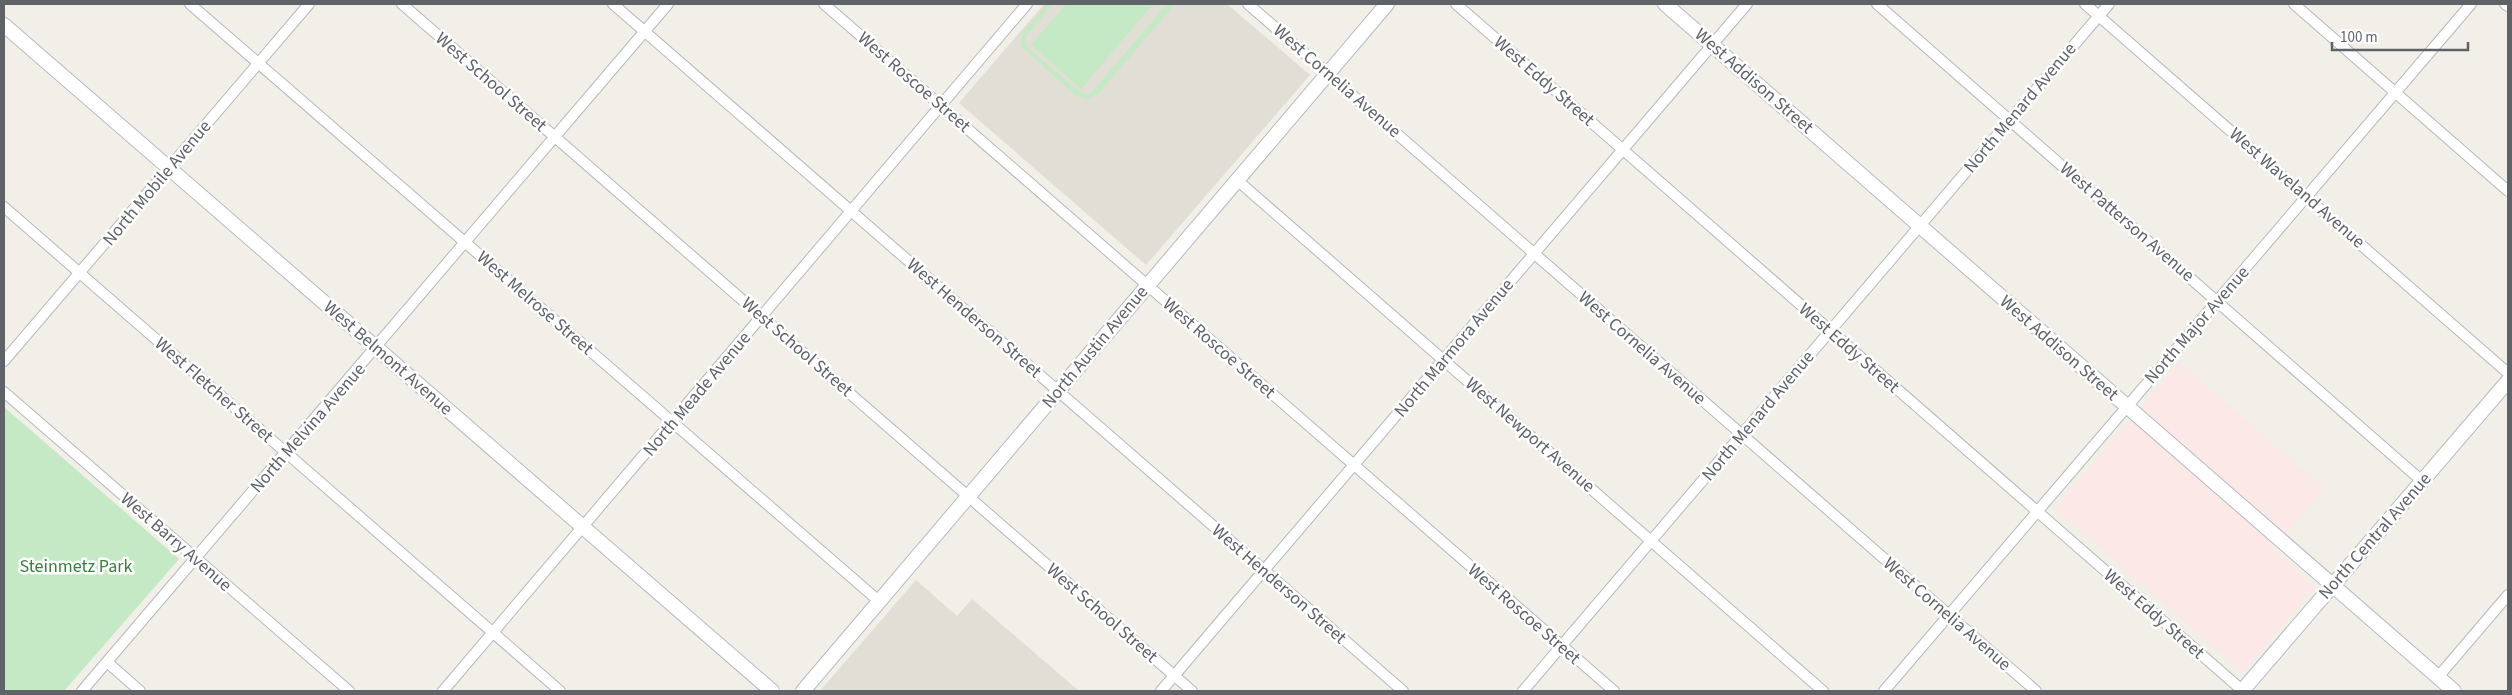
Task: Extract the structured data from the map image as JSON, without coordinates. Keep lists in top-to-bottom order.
{
  "streets": {
    "street": [
      "West Cornelia Avenue",
      "West Eddy Street",
      "West Addison Street",
      "West School Street",
      "West Roscoe Street",
      "North Menard Avenue",
      "North Mobile Avenue",
      "West Waveland Avenue",
      "West Patterson Avenue",
      "West Melrose Street",
      "West Henderson Street",
      "North Major Avenue",
      "North Austin Avenue",
      "North Marmora Avenue",
      "West Belmont Avenue",
      "West Fletcher Street",
      "North Meade Avenue",
      "North Melvina Avenue",
      "West Newport Avenue",
      "North Central Avenue",
      "West Barry Avenue"
    ]
  },
  "crossings": [
    ["West Cornelia Avenue", "North Menard Avenue"],
    ["West Cornelia Avenue", "North Major Avenue"],
    ["West Cornelia Avenue", "North Austin Avenue"],
    ["West Cornelia Avenue", "North Marmora Avenue"],
    ["West Eddy Street", "North Menard Avenue"],
    ["West Eddy Street", "North Major Avenue"],
    ["West Eddy Street", "North Marmora Avenue"],
    ["West Eddy Street", "North Central Avenue"],
    ["West Addison Street", "North Menard Avenue"],
    ["West Addison Street", "North Major Avenue"],
    ["West Addison Street", "North Marmora Avenue"],
    ["West Addison Street", "North Central Avenue"],
    ["West School Street", "North Austin Avenue"],
    ["West School Street", "North Marmora Avenue"],
    ["West School Street", "North Meade Avenue"],
    ["West School Street", "North Melvina Avenue"],
    ["West Roscoe Street", "North Menard Avenue"],
    ["West Roscoe Street", "North Austin Avenue"],
    ["West Roscoe Street", "North Marmora Avenue"],
    ["West Roscoe Street", "North Meade Avenue"],
    ["North Menard Avenue", "West Waveland Avenue"],
    ["North Menard Avenue", "West Patterson Avenue"],
    ["North Menard Avenue", "West Newport Avenue"],
    ["North Mobile Avenue", "West Melrose Street"],
    ["North Mobile Avenue", "West Belmont Avenue"],
    ["North Mobile Avenue", "West Fletcher Street"],
    ["West Waveland Avenue", "North Major Avenue"],
    ["West Patterson Avenue", "North Major Avenue"],
    ["West Patterson Avenue", "North Central Avenue"],
    ["West Melrose Street", "North Austin Avenue"],
    ["West Melrose Street", "North Meade Avenue"],
    ["West Melrose Street", "North Melvina Avenue"],
    ["West Henderson Street", "North Austin Avenue"],
    ["West Henderson Street", "North Marmora Avenue"],
    ["West Henderson Street", "North Meade Avenue"],
    ["West Henderson Street", "North Melvina Avenue"],
    ["North Austin Avenue", "West Newport Avenue"],
    ["North Marmora Avenue", "West Newport Avenue"],
    ["West Belmont Avenue", "North Meade Avenue"],
    ["West Belmont Avenue", "North Melvina Avenue"],
    ["West Fletcher Street", "North Meade Avenue"],
    ["West Fletcher Street", "North Melvina Avenue"],
    ["North Melvina Avenue", "West Barry Avenue"]
  ],
  "parks": ["Steinmetz Park"],
  "scale_bar": "100 m"
}
